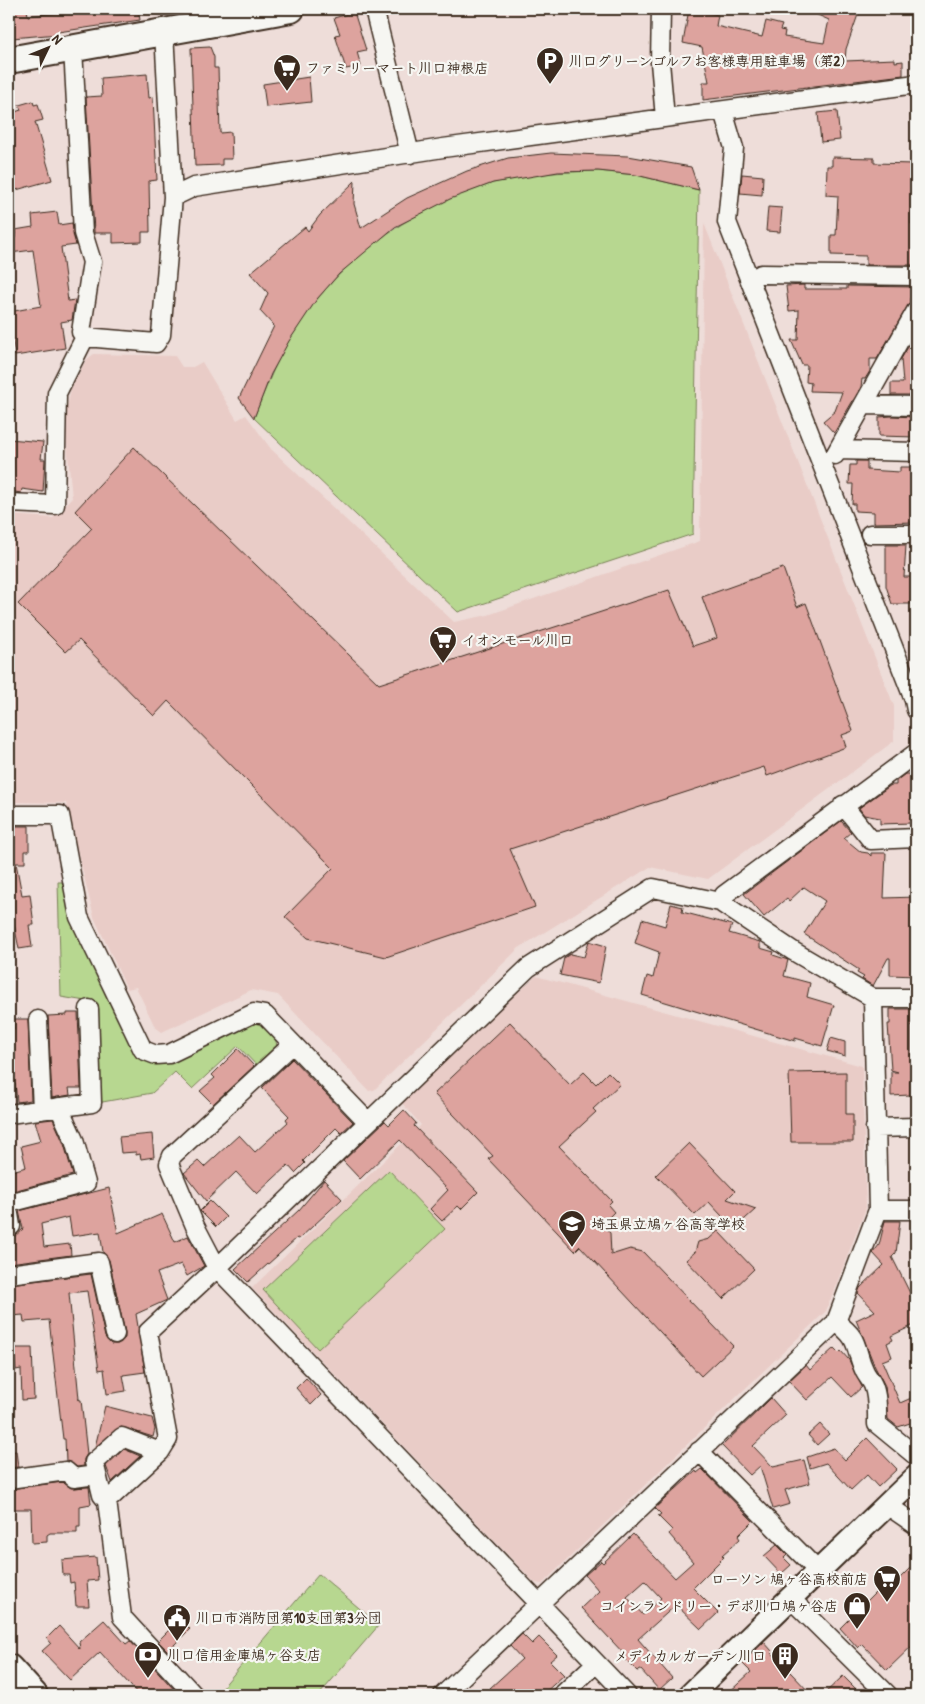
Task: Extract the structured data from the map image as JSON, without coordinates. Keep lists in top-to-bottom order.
{
  "places": {
    "parking": ["川口グリーンゴルフお客様専用駐車場（第2）"],
    "supermarket": ["ファミリーマート川口神根店", "イオンモール川口", "ローソン 鳩ヶ谷高校前店"],
    "school or university": ["埼玉県立鳩ヶ谷高等学校"],
    "shop": ["コインランドリー・デポ川口鳩ヶ谷店"],
    "public building": ["川口市消防団第10支団第3分団"],
    "bank": ["川口信用金庫鳩ヶ谷支店"],
    "building": ["メディカルガーデン川口"]
  },
  "north": "top right"
}
